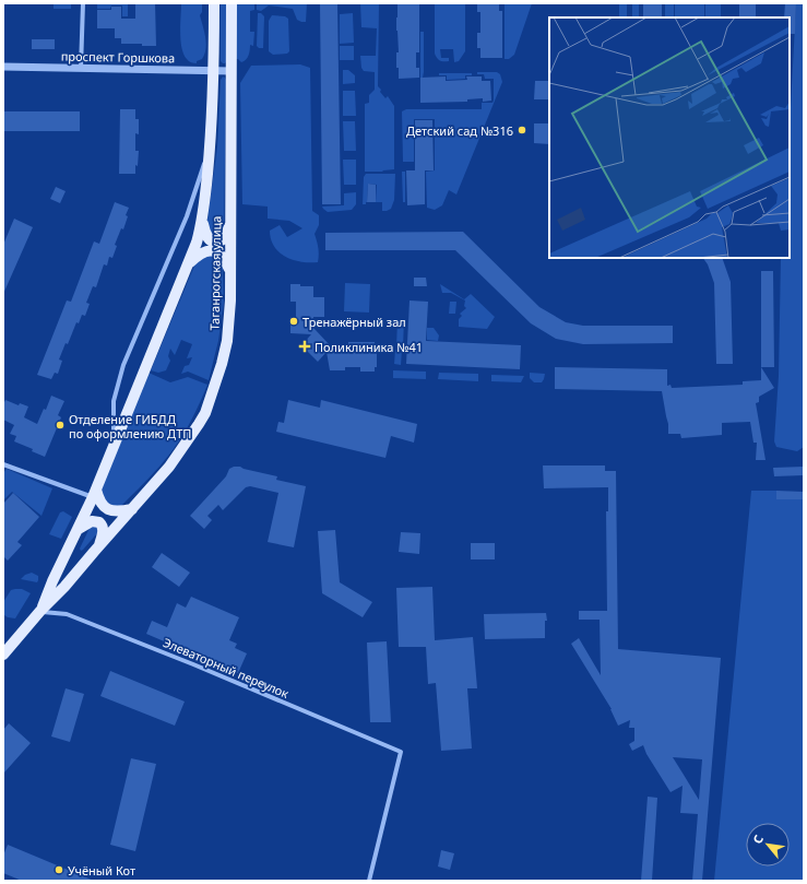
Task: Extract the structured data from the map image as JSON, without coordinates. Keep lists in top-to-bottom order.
{
  "streets": {
    "main road": ["Таганрогская улица"],
    "street": ["проспект Горшкова", "Элеваторный переулок"]
  },
  "crossings": [
    ["проспект Горшкова", "Таганрогская улица"],
    ["Таганрогская улица", "Элеваторный переулок"]
  ],
  "places": {
    "other": [
      "Детский сад №316",
      "Тренажёрный зал",
      "Отделение ГИБДД по оформлению ДТП",
      "Учёный Кот"
    ],
    "health": ["Поликлиника №41"]
  },
  "north": "top left"
}
